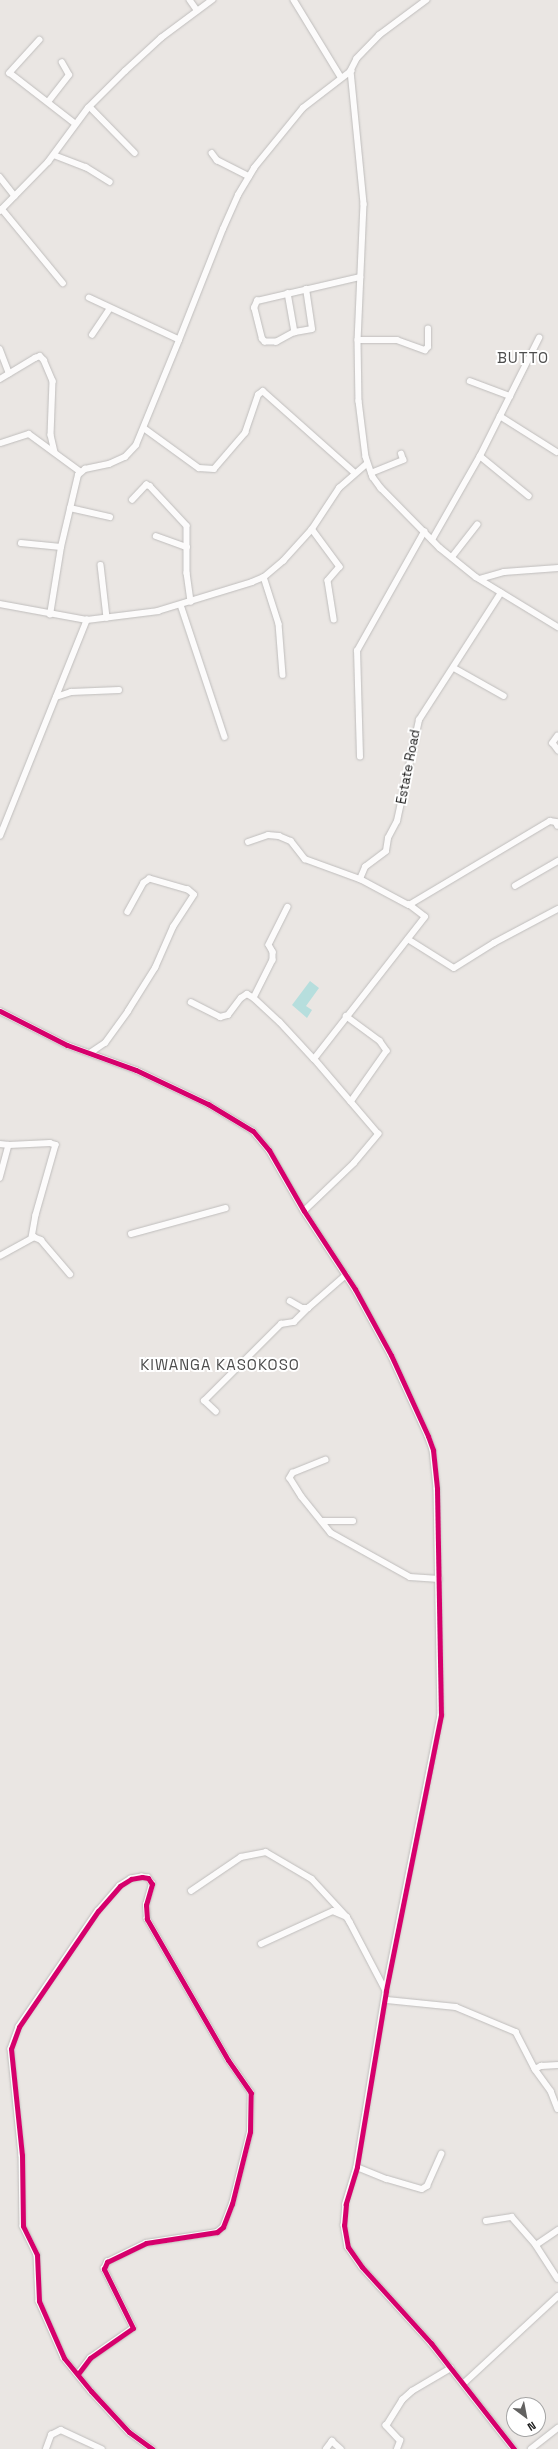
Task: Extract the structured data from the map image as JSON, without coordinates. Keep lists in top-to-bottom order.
{
  "streets": {
    "street": ["Estate Road"]
  },
  "districts": ["BUTTO", "KIWANGA KASOKOSO"],
  "north": "bottom right"
}
